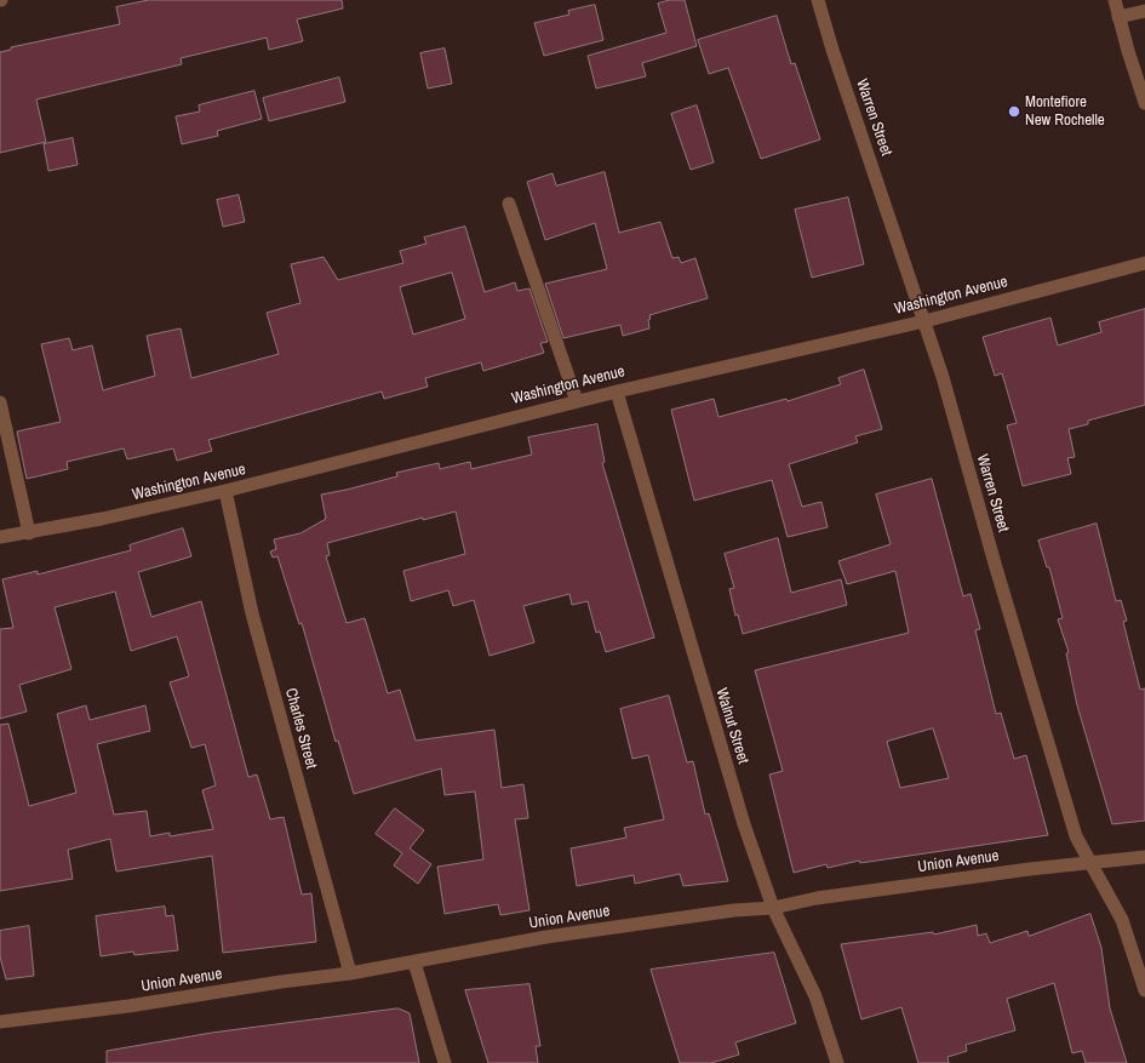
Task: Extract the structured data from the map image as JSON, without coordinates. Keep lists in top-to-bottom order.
{
  "streets": {
    "street": [
      "Warren Street",
      "Washington Avenue",
      "Walnut Street",
      "Charles Street",
      "Union Avenue"
    ]
  },
  "crossings": [
    ["Warren Street", "Washington Avenue"],
    ["Warren Street", "Union Avenue"],
    ["Washington Avenue", "Walnut Street"],
    ["Washington Avenue", "Charles Street"],
    ["Walnut Street", "Union Avenue"],
    ["Charles Street", "Union Avenue"]
  ],
  "places": ["Montefiore New Rochelle"]
}
